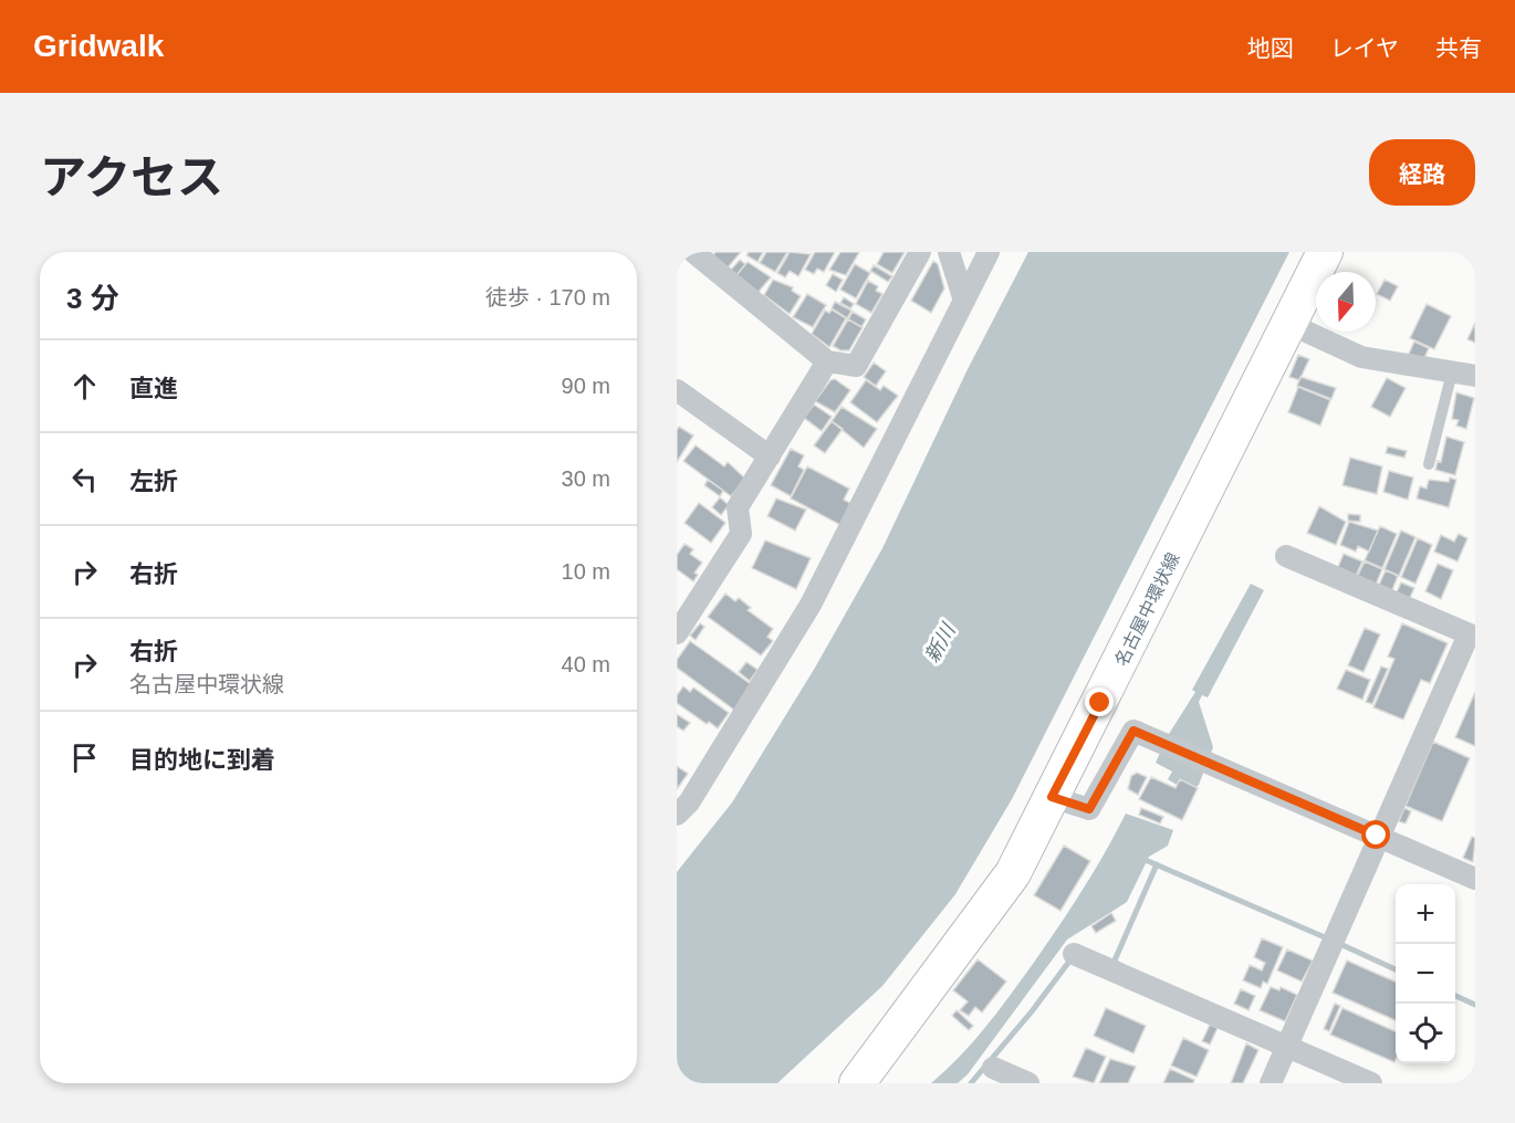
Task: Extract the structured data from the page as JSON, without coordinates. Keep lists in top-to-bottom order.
{
  "streets": {
    "main road": ["名古屋中環状線"]
  },
  "water": ["新川"],
  "north": "bottom",
  "page": {
    "header": "Gridwalk",
    "nav": ["地図", "レイヤ", "共有"],
    "title": "アクセス",
    "buttons": "経路",
    "heading": ["3 分", "徒歩 · 170 m"],
    "list": [
      ["直進", "90 m"],
      ["左折", "30 m"],
      ["右折", "10 m"],
      ["右折", "名古屋中環状線", "40 m"],
      "目的地に到着"
    ],
    "map_buttons": ["+", "−"]
  }
}
